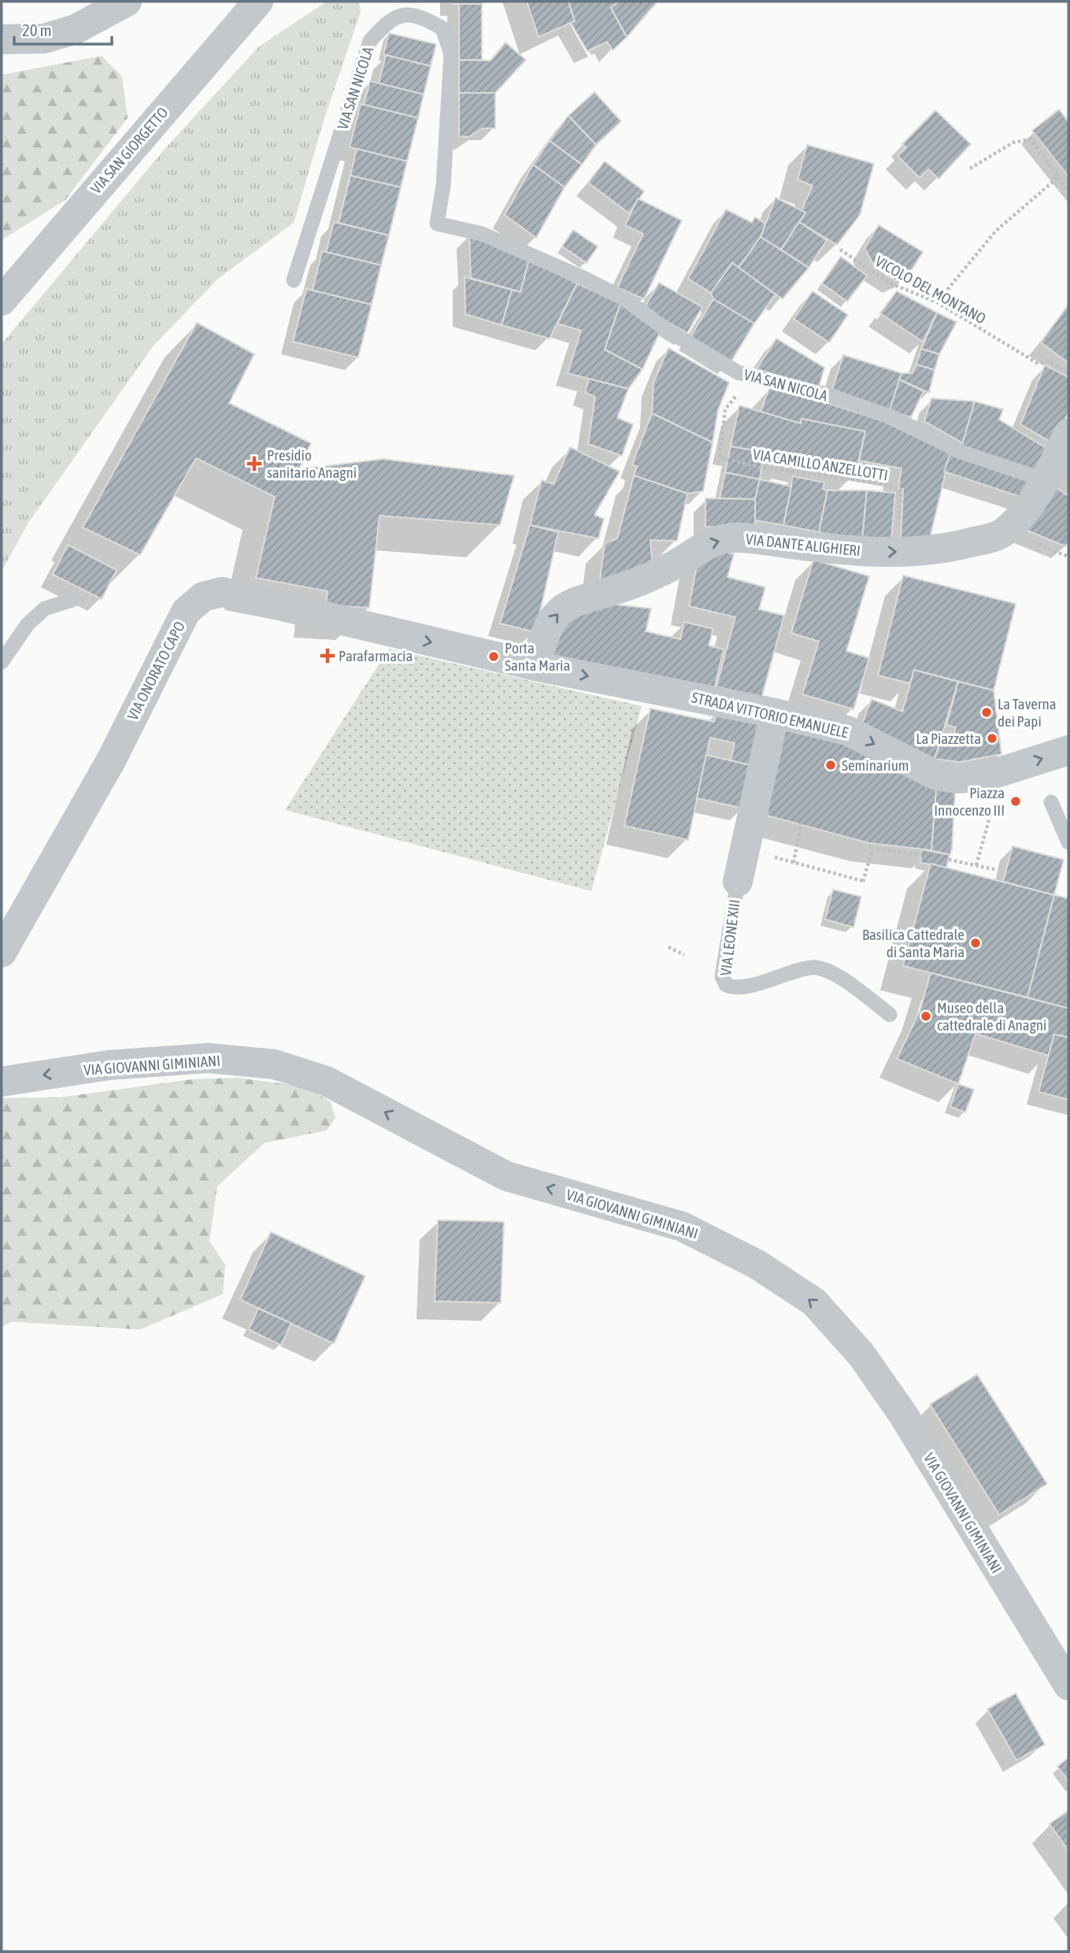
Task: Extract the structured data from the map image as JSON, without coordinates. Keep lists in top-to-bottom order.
{
  "streets": {
    "street": [
      "VIA SAN GIORGETTO",
      "VIA DANTE ALIGHIERI",
      "VIA ONORATO CAPO",
      "STRADA VITTORIO EMANUELE",
      "VIA LEONE XIII",
      "VIA GIOVANNI GIMINIANI"
    ],
    "lane": ["VIA SAN NICOLA"],
    "path": ["VICOLO DEL MONTANO", "VIA CAMILLO ANZELLOTTI"]
  },
  "crossings": [
    ["VIA SAN NICOLA", "VIA CAMILLO ANZELLOTTI"],
    ["VIA SAN NICOLA", "VIA DANTE ALIGHIERI"],
    ["VIA DANTE ALIGHIERI", "STRADA VITTORIO EMANUELE"],
    ["VIA ONORATO CAPO", "STRADA VITTORIO EMANUELE"],
    ["STRADA VITTORIO EMANUELE", "VIA LEONE XIII"]
  ],
  "one_way": [
    "VIA DANTE ALIGHIERI",
    "VIA ONORATO CAPO",
    "STRADA VITTORIO EMANUELE",
    "VIA GIOVANNI GIMINIANI"
  ],
  "places": {
    "health": ["Presidio sanitario Anagni", "Parafarmacia"],
    "other": [
      "Porta Santa Maria",
      "La Taverna dei Papi",
      "La Piazzetta",
      "Seminarium",
      "Piazza Innocenzo III",
      "Basilica Cattedrale di Santa Maria",
      "Museo della cattedrale di Anagni"
    ]
  },
  "scale_bar": "20 m"
}
